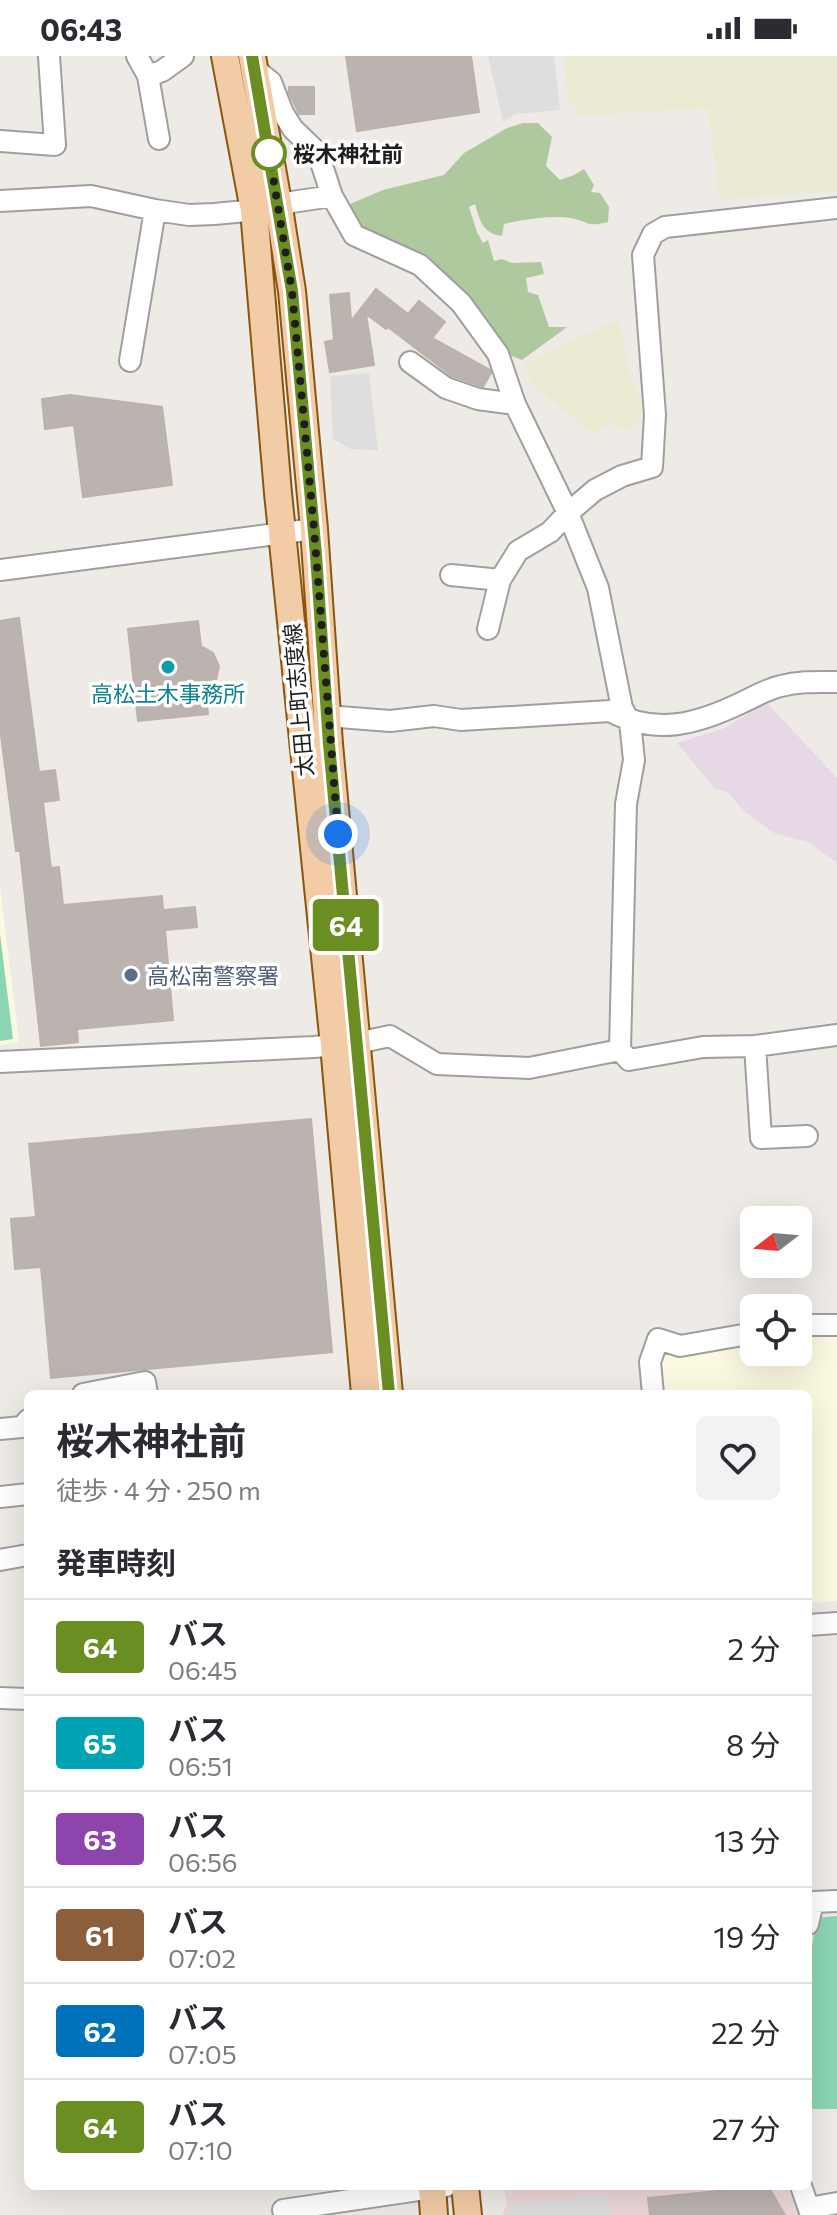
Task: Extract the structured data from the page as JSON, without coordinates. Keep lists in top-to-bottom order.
{
  "streets": {
    "main road": ["太田上町志度線"]
  },
  "places": ["桜木神社前", "高松土木事務所", "高松南警察署"],
  "lines": ["bus line 64"],
  "north": "left",
  "page": {
    "status": "06:43",
    "on_map": "64",
    "heading": [
      ["桜木神社前", "徒歩 · 4 分 · 250 m"],
      "発車時刻"
    ],
    "list": [
      {
        "mark": "64",
        "name": "バス",
        "note": "06:45",
        "value": "2 分"
      },
      {
        "mark": "65",
        "name": "バス",
        "note": "06:51",
        "value": "8 分"
      },
      {
        "mark": "63",
        "name": "バス",
        "note": "06:56",
        "value": "13 分"
      },
      {
        "mark": "61",
        "name": "バス",
        "note": "07:02",
        "value": "19 分"
      },
      {
        "mark": "62",
        "name": "バス",
        "note": "07:05",
        "value": "22 分"
      },
      {
        "mark": "64",
        "name": "バス",
        "note": "07:10",
        "value": "27 分"
      }
    ]
  }
}
